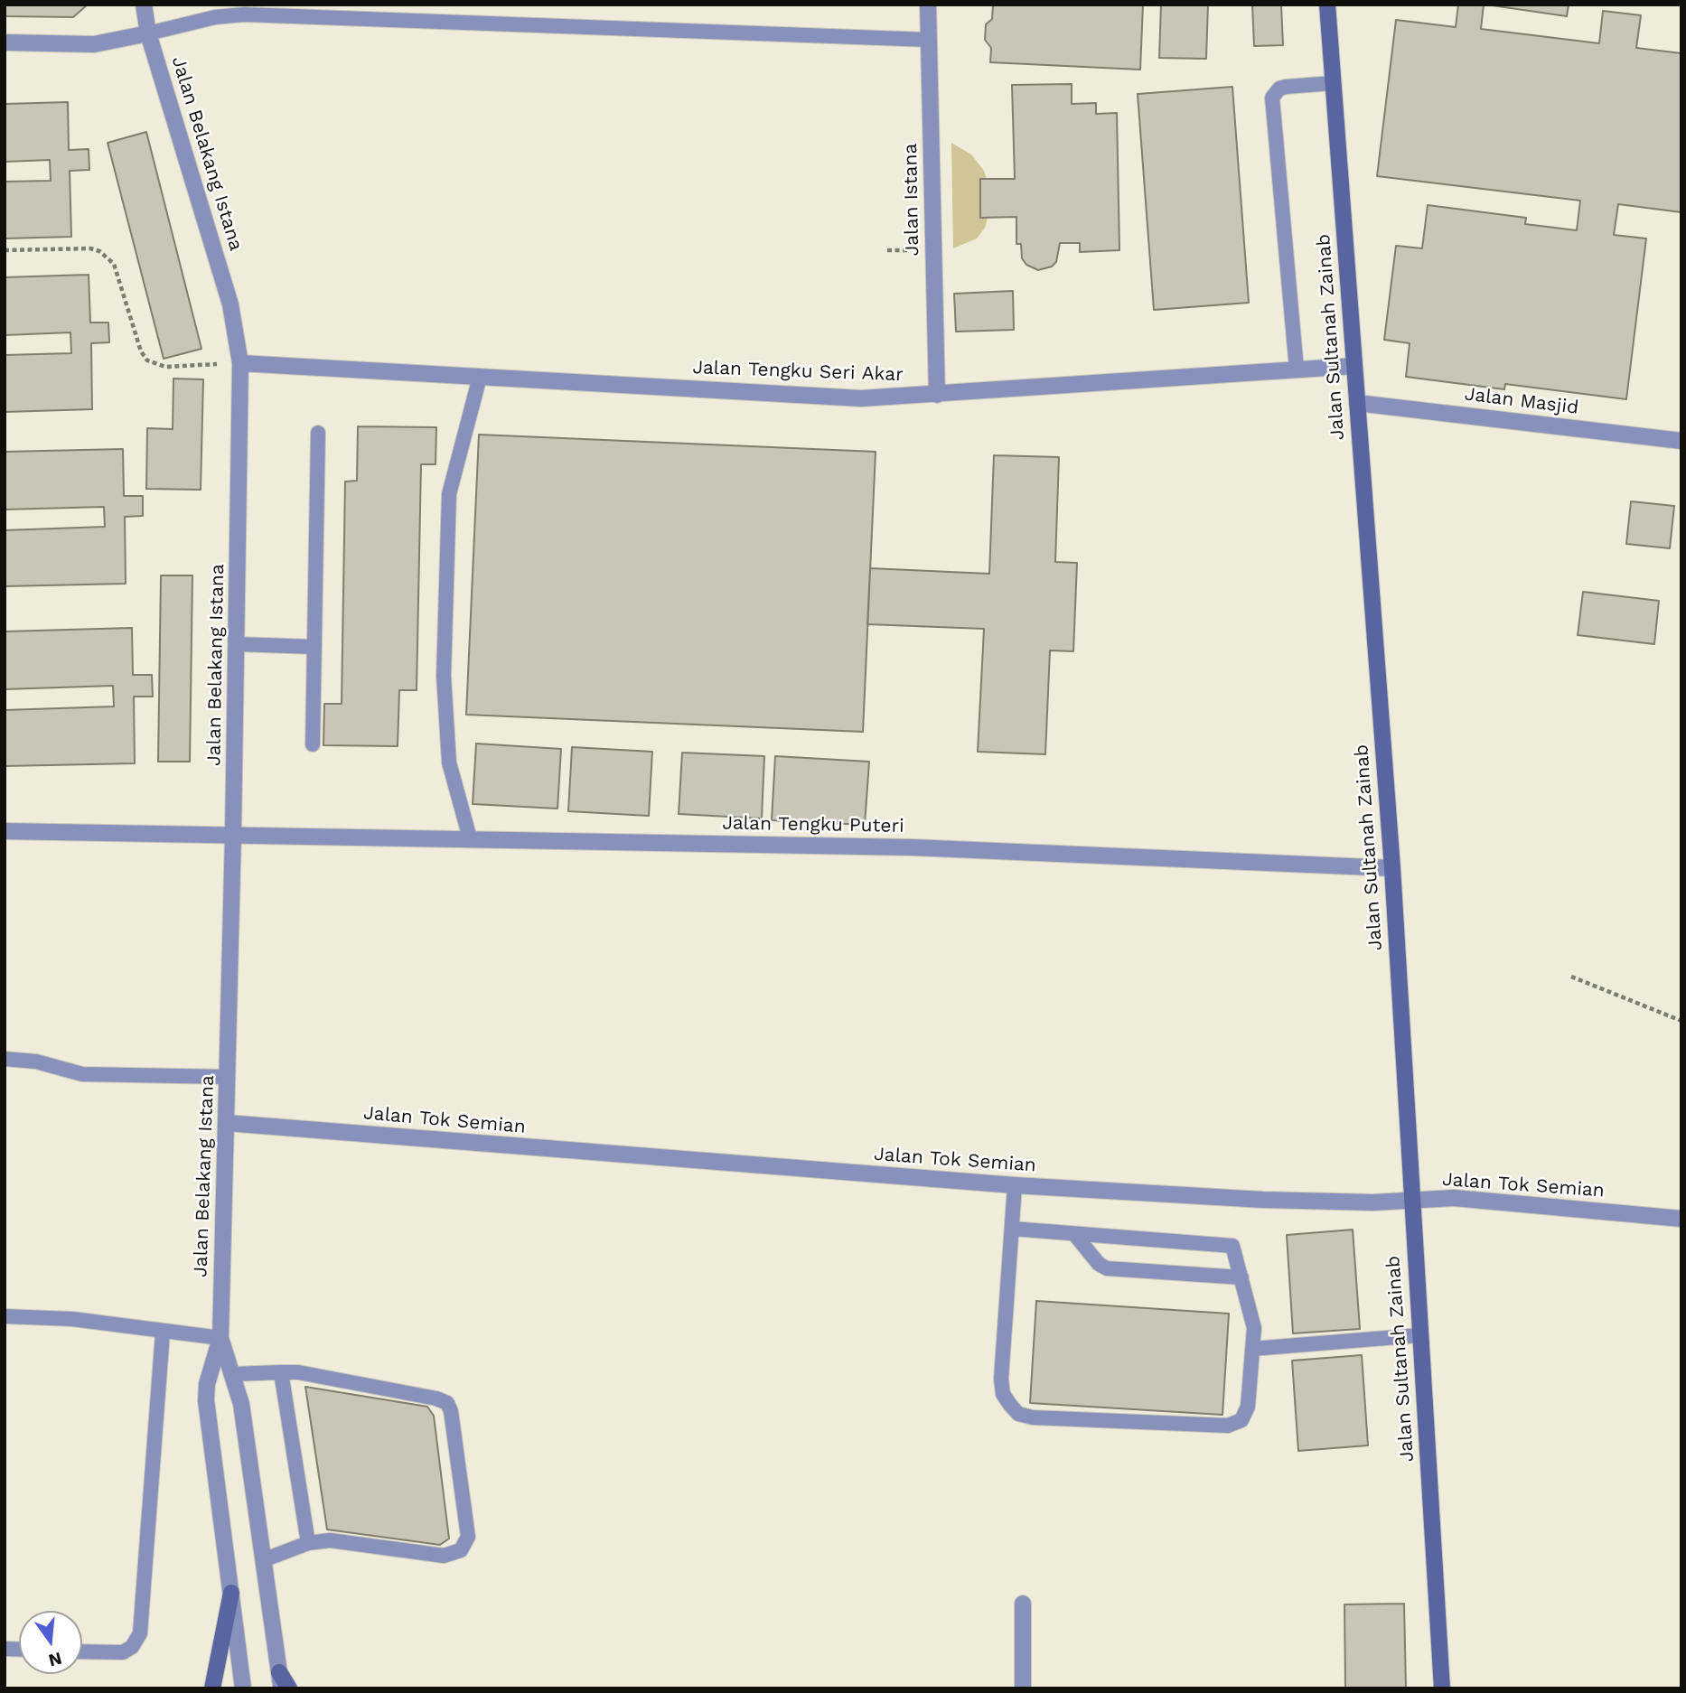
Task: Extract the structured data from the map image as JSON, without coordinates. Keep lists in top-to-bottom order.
{
  "streets": {
    "main road": ["Jalan Sultanah Zainab"],
    "street": [
      "Jalan Belakang Istana",
      "Jalan Istana",
      "Jalan Tengku Seri Akar",
      "Jalan Masjid",
      "Jalan Tengku Puteri",
      "Jalan Tok Semian"
    ]
  },
  "crossings": [
    ["Jalan Belakang Istana", "Jalan Tengku Seri Akar"],
    ["Jalan Belakang Istana", "Jalan Tengku Puteri"],
    ["Jalan Belakang Istana", "Jalan Tok Semian"],
    ["Jalan Istana", "Jalan Tengku Seri Akar"],
    ["Jalan Sultanah Zainab", "Jalan Tengku Seri Akar"],
    ["Jalan Sultanah Zainab", "Jalan Masjid"],
    ["Jalan Sultanah Zainab", "Jalan Tengku Puteri"],
    ["Jalan Sultanah Zainab", "Jalan Tok Semian"]
  ],
  "north": "bottom"
}
